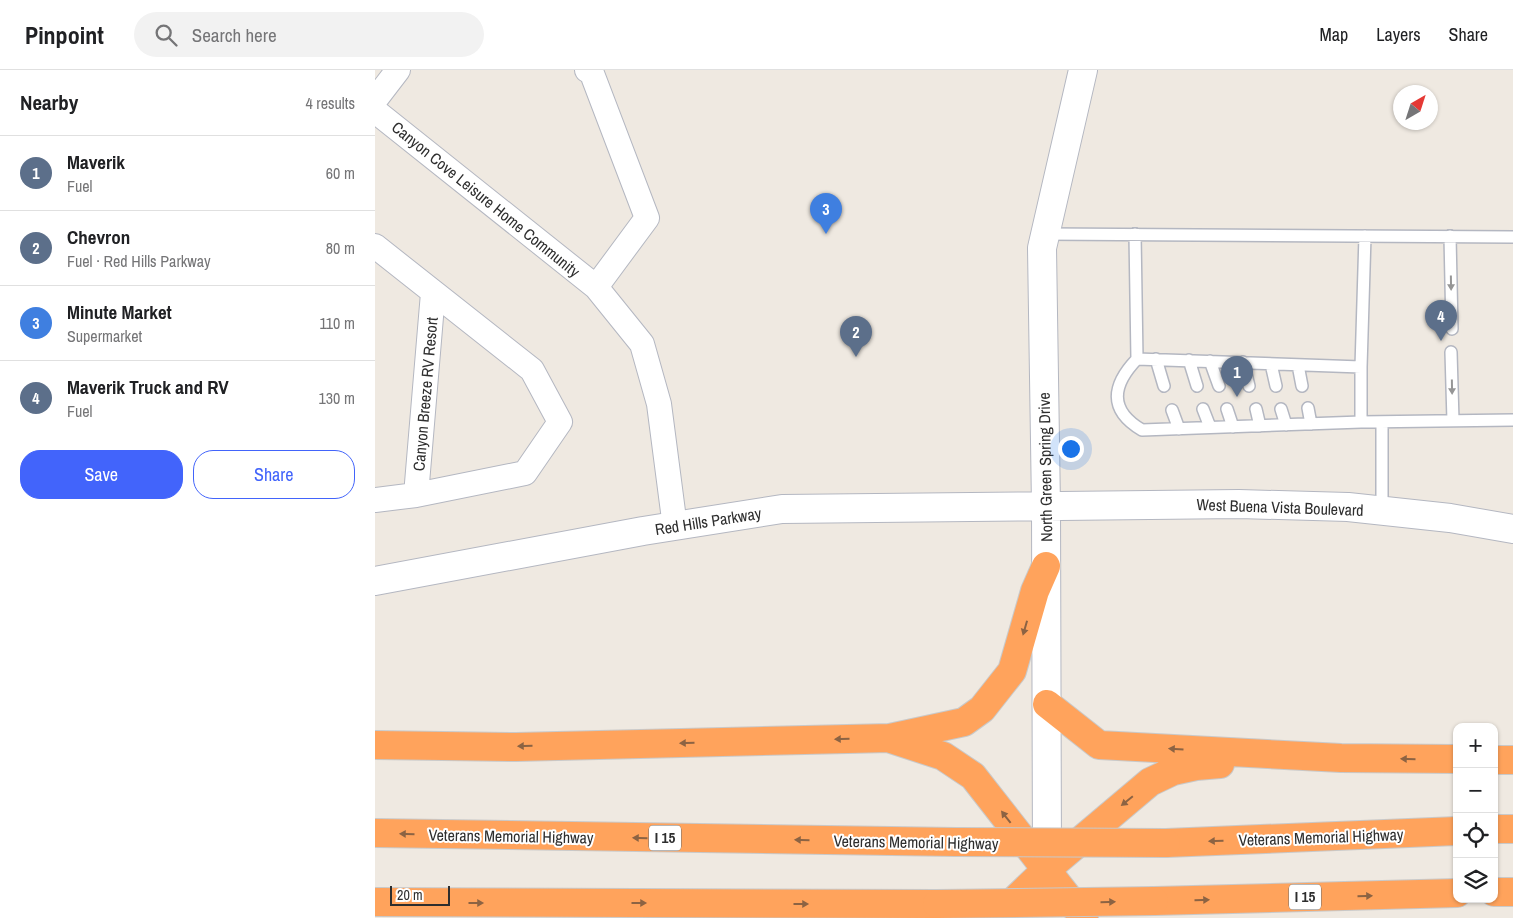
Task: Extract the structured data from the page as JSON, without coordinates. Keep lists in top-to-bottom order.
{
  "streets": {
    "highway": ["Veterans Memorial Highway", "I 15"],
    "main road": ["North Green Spring Drive", "West Buena Vista Boulevard", "Red Hills Parkway"],
    "street": ["Canyon Cove Leisure Home Community", "Canyon Breeze RV Resort"]
  },
  "crossings": [
    ["Canyon Cove Leisure Home Community", "Red Hills Parkway"],
    ["North Green Spring Drive", "West Buena Vista Boulevard"],
    ["North Green Spring Drive", "Red Hills Parkway"],
    ["West Buena Vista Boulevard", "Red Hills Parkway"]
  ],
  "scale_bar": "20 m",
  "north": "top right",
  "page": {
    "header": "Pinpoint",
    "search": "Search here",
    "nav": ["Map", "Layers", "Share"],
    "heading": ["Nearby", "4 results"],
    "list": [
      {
        "mark": "1",
        "name": "Maverik",
        "note": "Fuel",
        "value": "60 m"
      },
      {
        "mark": "2",
        "name": "Chevron",
        "note": "Fuel · Red Hills Parkway",
        "value": "80 m"
      },
      {
        "mark": "3",
        "name": "Minute Market",
        "note": "Supermarket",
        "value": "110 m"
      },
      {
        "mark": "4",
        "name": "Maverik Truck and RV",
        "note": "Fuel",
        "value": "130 m"
      }
    ],
    "pins": [
      "3",
      "4",
      "2",
      "1"
    ],
    "buttons": ["Save", "Share"],
    "map_buttons": ["+", "−"],
    "scale": "20 m"
  }
}
